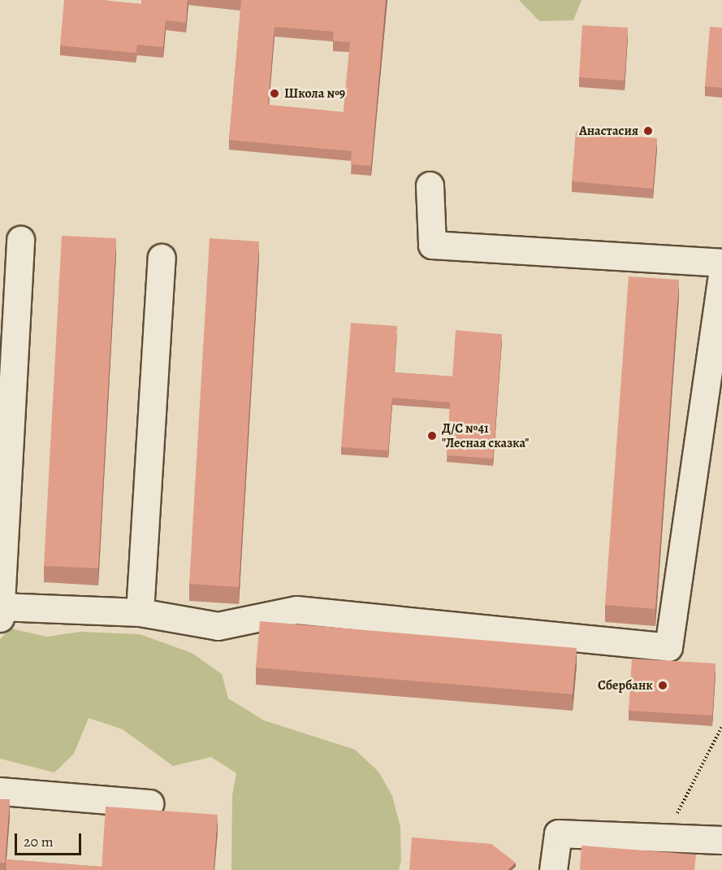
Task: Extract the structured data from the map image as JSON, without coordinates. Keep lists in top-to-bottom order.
{
  "places": [
    "Школа №9",
    "Анастасия",
    "Д/С №41 \"Лесная сказка\"",
    "Сбербанк"
  ],
  "scale_bar": "20 m"
}
